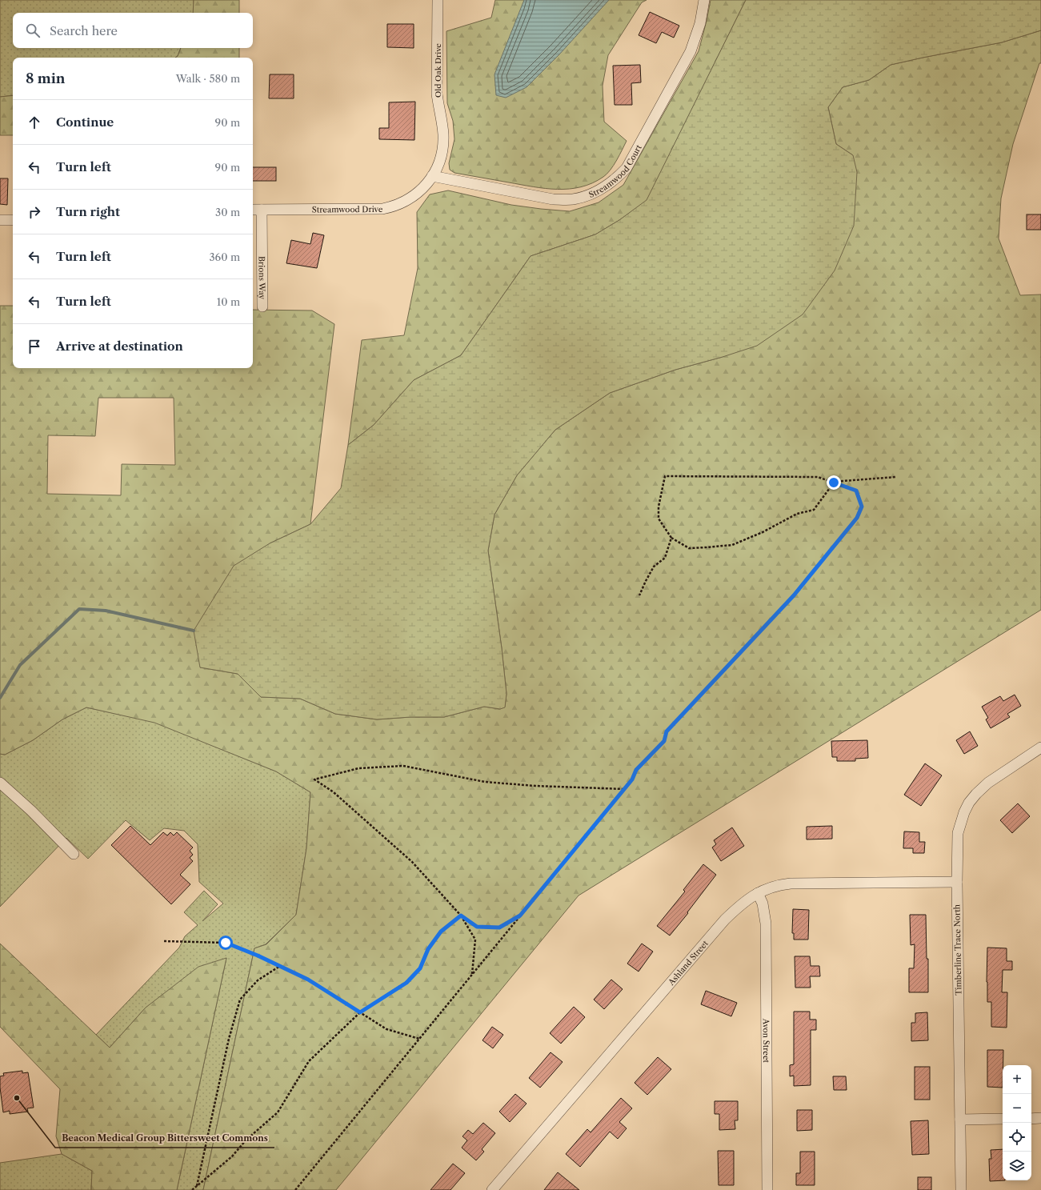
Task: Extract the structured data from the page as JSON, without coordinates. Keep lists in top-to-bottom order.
{
  "streets": {
    "street": [
      "Old Oak Drive",
      "Streamwood Court",
      "Streamwood Drive",
      "Brions Way",
      "Timberline Trace North",
      "Ashland Street",
      "Avon Street"
    ]
  },
  "crossings": [
    ["Old Oak Drive", "Streamwood Court"],
    ["Old Oak Drive", "Streamwood Drive"],
    ["Streamwood Court", "Streamwood Drive"],
    ["Streamwood Drive", "Brions Way"],
    ["Timberline Trace North", "Ashland Street"],
    ["Ashland Street", "Avon Street"]
  ],
  "places": ["Beacon Medical Group Bittersweet Commons"],
  "page": {
    "search": "Search here",
    "heading": ["8 min", "Walk · 580 m"],
    "list": [
      ["Continue", "90 m"],
      ["Turn left", "90 m"],
      ["Turn right", "30 m"],
      ["Turn left", "360 m"],
      ["Turn left", "10 m"],
      "Arrive at destination"
    ],
    "map_buttons": ["+", "−"]
  }
}
